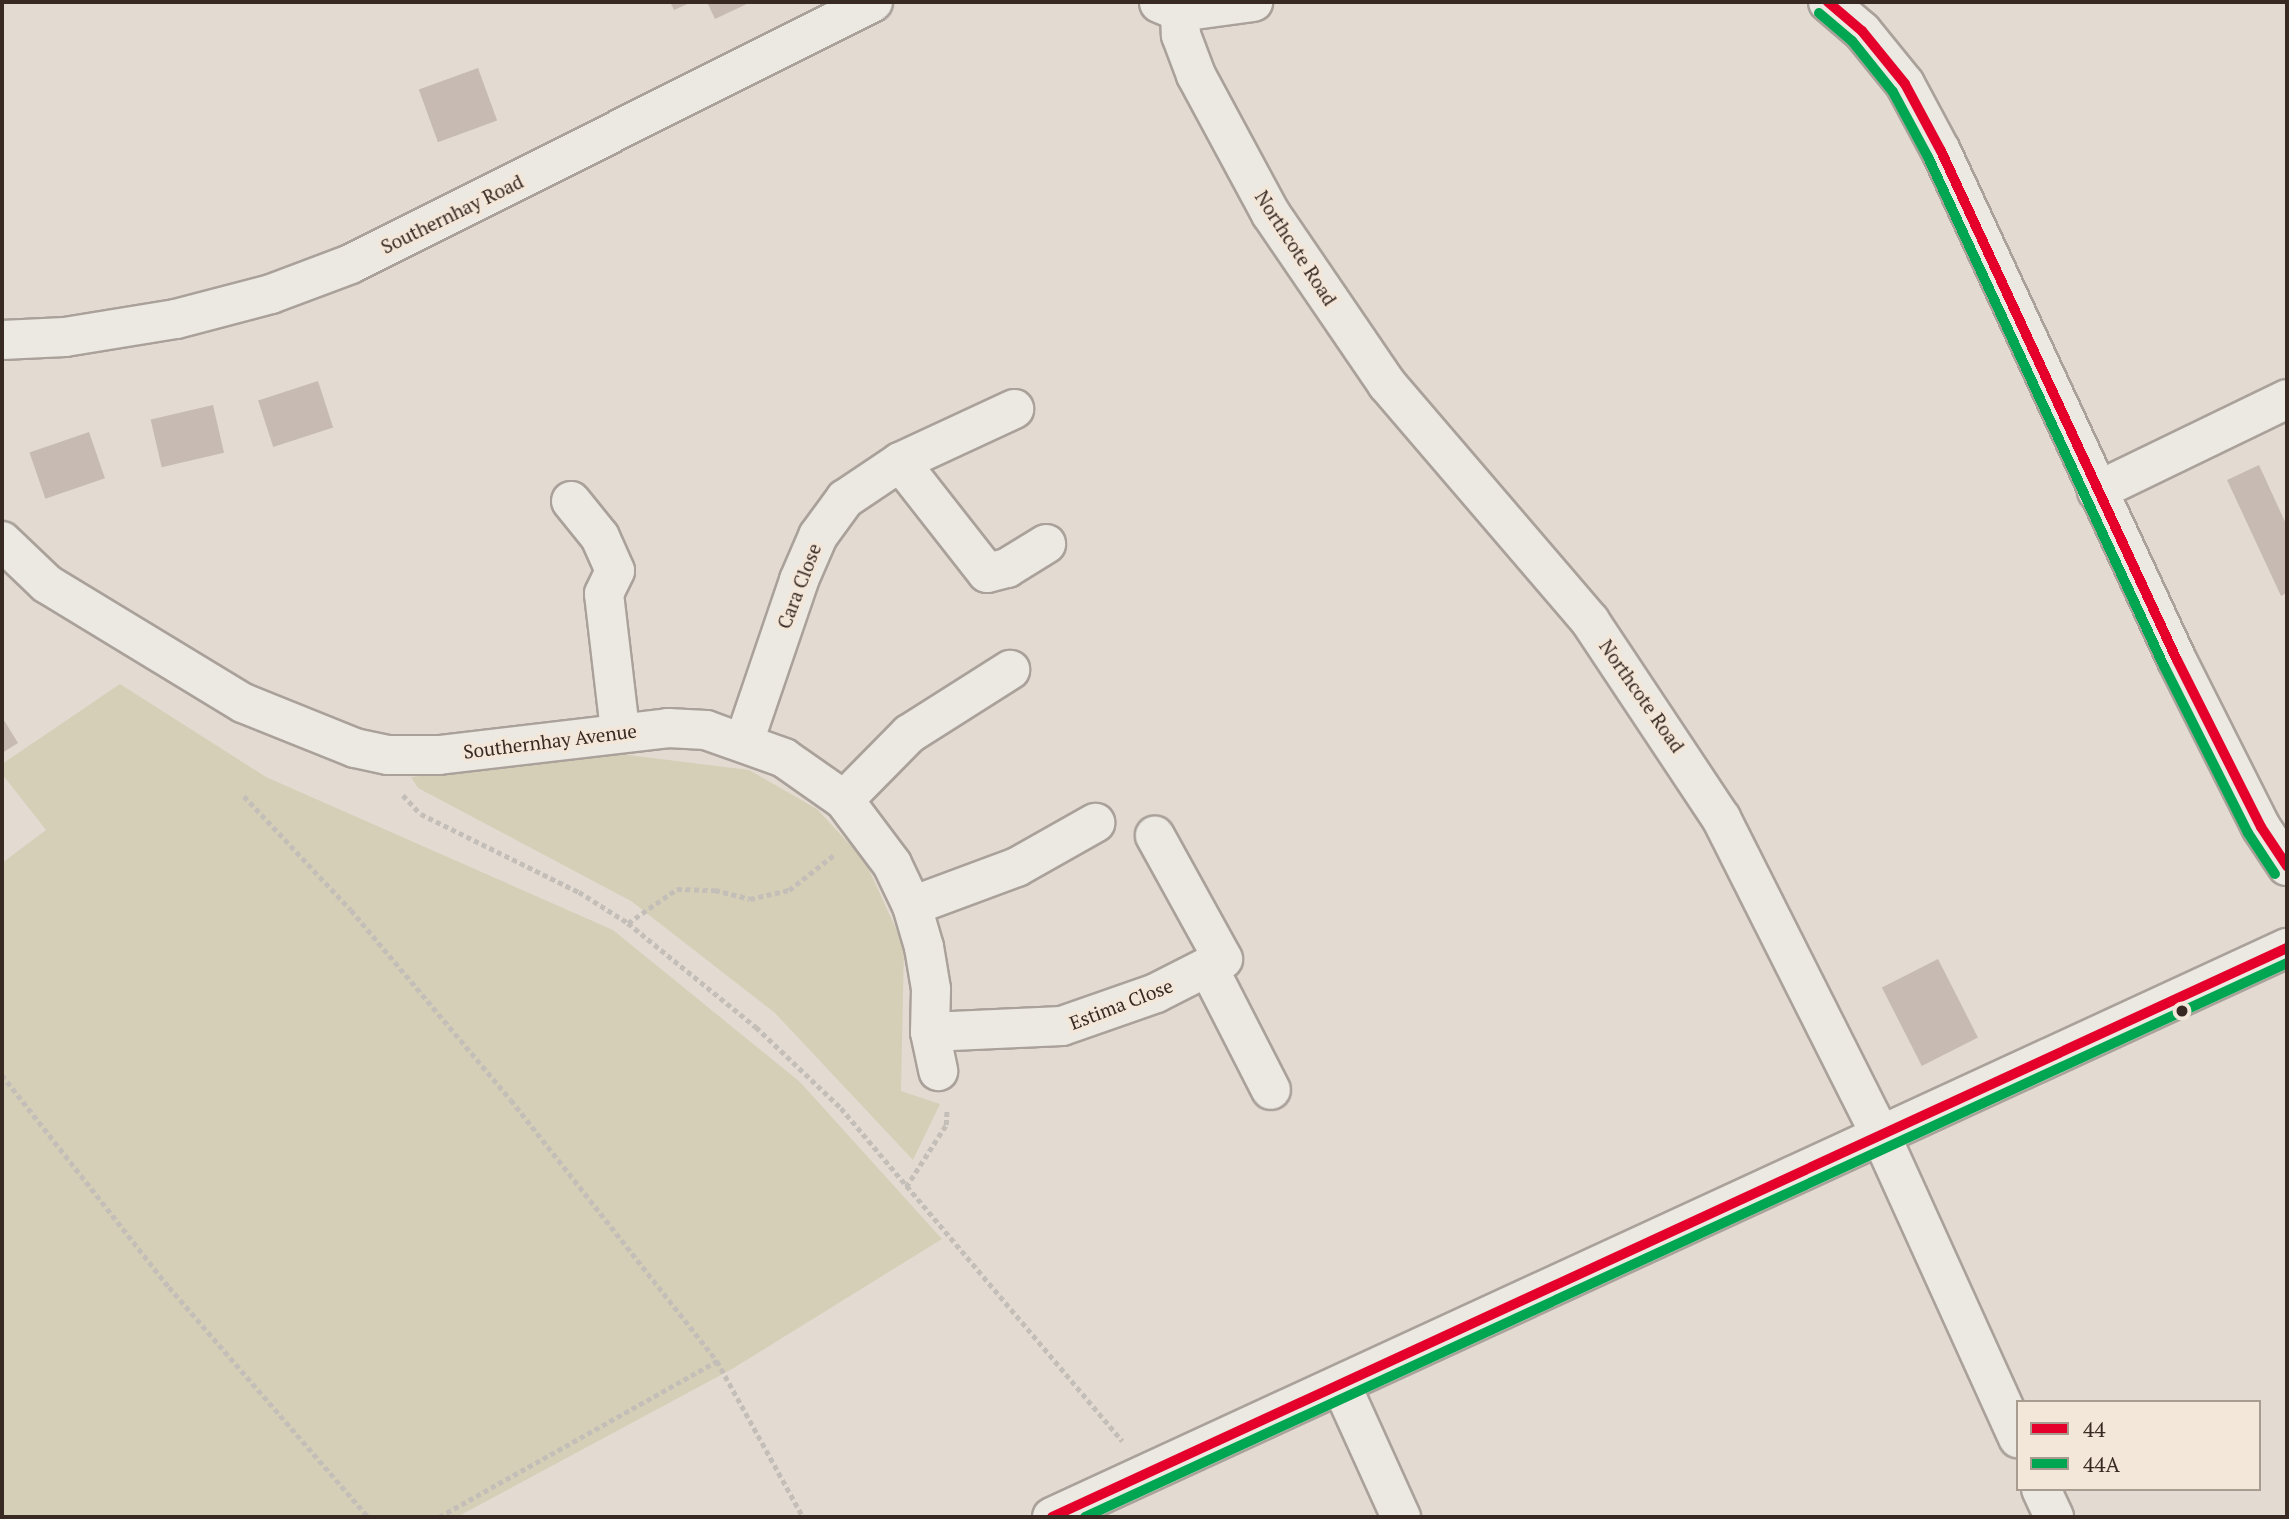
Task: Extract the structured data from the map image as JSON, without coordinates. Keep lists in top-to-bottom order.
{
  "streets": {
    "street": [
      "Southernhay Road",
      "Northcote Road",
      "Cara Close",
      "Southernhay Avenue",
      "Estima Close"
    ]
  },
  "crossings": [
    ["Cara Close", "Southernhay Avenue"],
    ["Southernhay Avenue", "Estima Close"]
  ],
  "lines": ["transit line 44", "transit line 44A"],
  "legend": ["44", "44A"]
}
